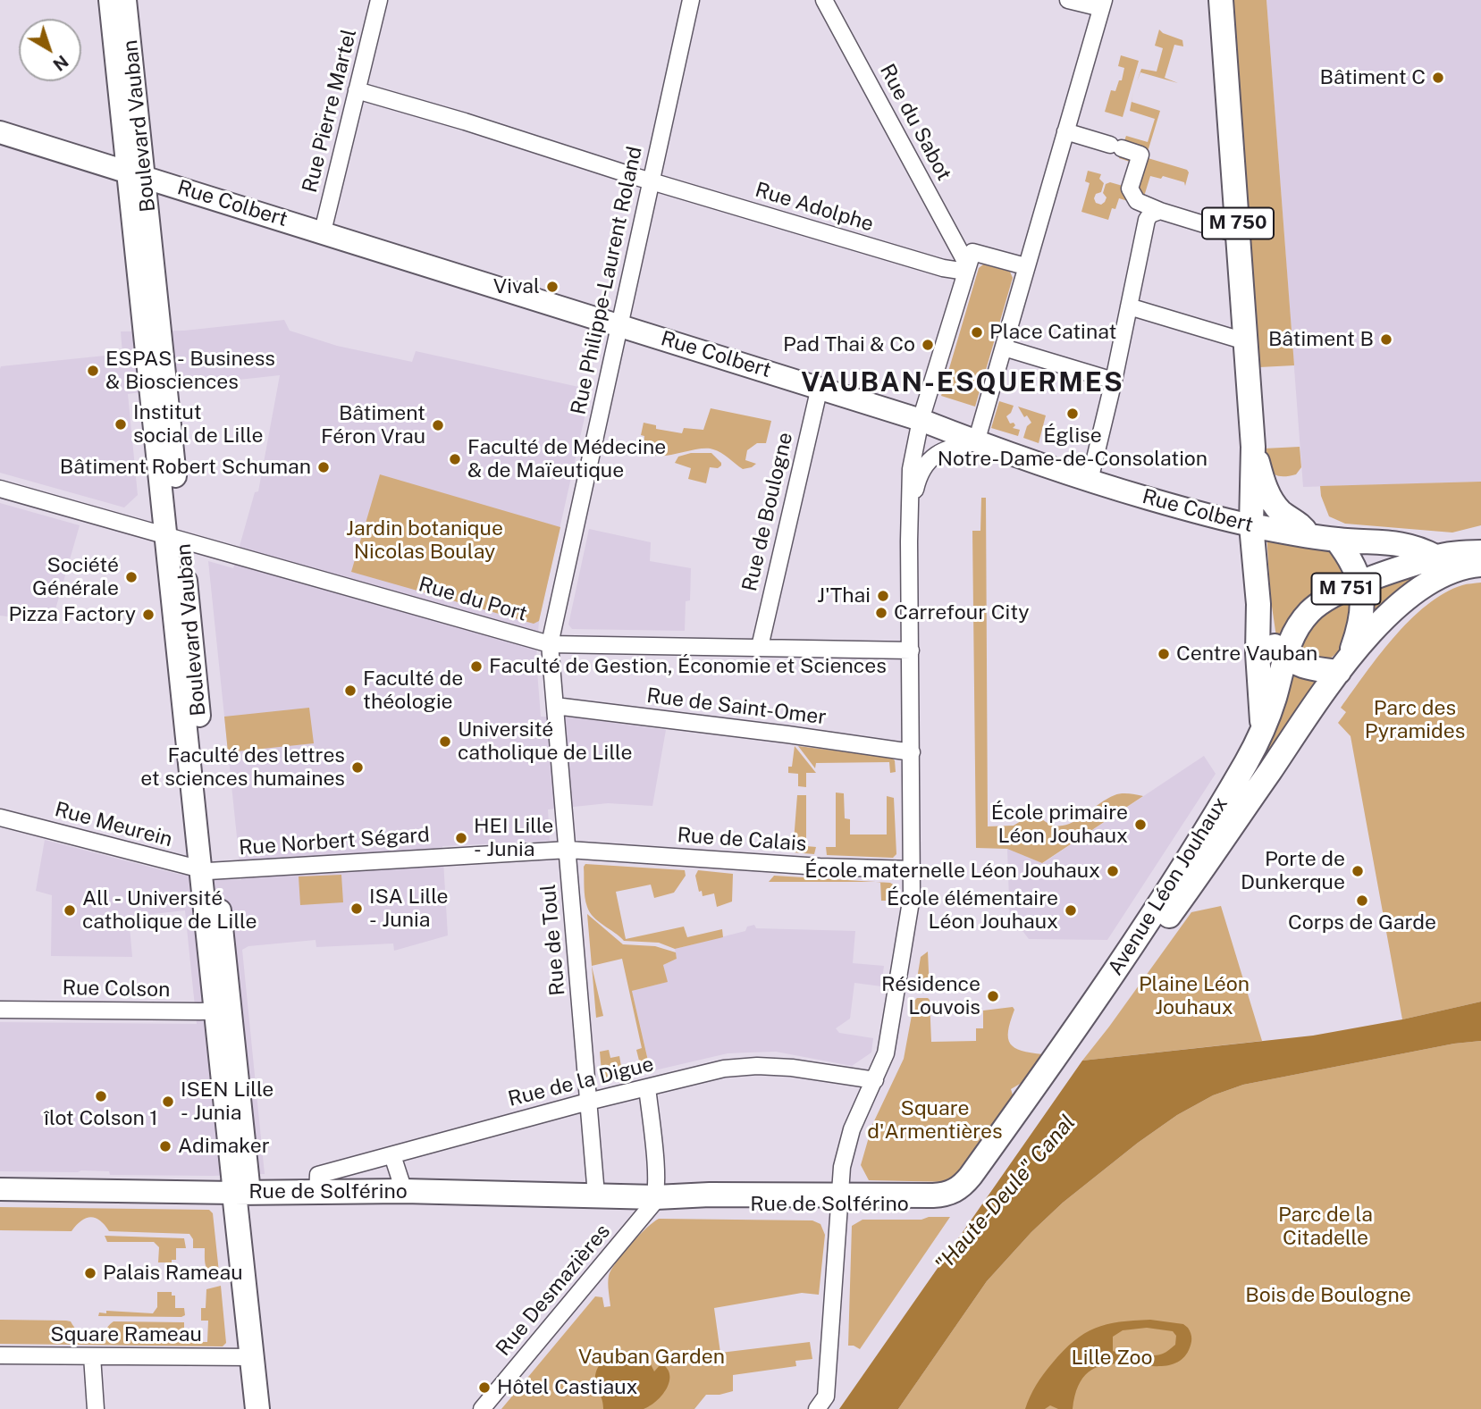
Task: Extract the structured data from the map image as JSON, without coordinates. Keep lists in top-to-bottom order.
{
  "streets": {
    "main road": [
      "Boulevard Vauban",
      "Rue Colbert",
      "M 750",
      "M 751",
      "Avenue Léon Jouhaux",
      "Rue de Solférino"
    ],
    "street": [
      "Rue Pierre Martel",
      "Rue du Sabot",
      "Rue Adolphe",
      "Rue Philippe-Laurent Roland",
      "Rue de Boulogne",
      "Rue du Port",
      "Rue de Saint-Omer",
      "Rue Meurein",
      "Rue de Calais",
      "Rue Norbert Ségard",
      "Rue de Toul",
      "Rue Colson",
      "Rue de la Digue",
      "Rue Desmazières",
      "Square Rameau"
    ]
  },
  "crossings": [
    ["Rue Pierre Martel", "Rue Colbert"],
    ["Rue Pierre Martel", "Rue Adolphe"],
    ["Rue du Sabot", "Rue Adolphe"],
    ["Boulevard Vauban", "Rue Colbert"],
    ["Boulevard Vauban", "Rue du Port"],
    ["Boulevard Vauban", "Rue Meurein"],
    ["Boulevard Vauban", "Rue Norbert Ségard"],
    ["Boulevard Vauban", "Rue Colson"],
    ["Boulevard Vauban", "Rue de Solférino"],
    ["Boulevard Vauban", "Square Rameau"],
    ["Rue Colbert", "M 750"],
    ["Rue Colbert", "Rue Philippe-Laurent Roland"],
    ["Rue Colbert", "Rue de Boulogne"],
    ["Rue Colbert", "Avenue Léon Jouhaux"],
    ["Rue Adolphe", "Rue Philippe-Laurent Roland"],
    ["M 750", "Avenue Léon Jouhaux"],
    ["Rue Philippe-Laurent Roland", "Rue du Port"],
    ["Rue Philippe-Laurent Roland", "Rue de Toul"],
    ["Rue de Boulogne", "Rue du Port"],
    ["Rue du Port", "Rue de Toul"],
    ["Rue de Saint-Omer", "Rue de Toul"],
    ["Rue Meurein", "Rue Norbert Ségard"],
    ["Rue de Calais", "Rue Norbert Ségard"],
    ["Rue de Calais", "Rue de Toul"],
    ["Rue Norbert Ségard", "Rue de Toul"],
    ["Avenue Léon Jouhaux", "Rue de Solférino"],
    ["Rue de Toul", "Rue de la Digue"],
    ["Rue de Toul", "Rue de Solférino"],
    ["Rue de la Digue", "Rue de Solférino"],
    ["Rue de Solférino", "Rue Desmazières"]
  ],
  "districts": ["VAUBAN-ESQUERMES"],
  "water": ["\"Haute-Deule\" Canal"],
  "parks": [
    "Jardin botanique Nicolas Boulay",
    "Parc des Pyramides",
    "Plaine Léon Jouhaux",
    "Square d'Armentières",
    "Parc de la Citadelle",
    "Bois de Boulogne",
    "Vauban Garden",
    "Lille Zoo"
  ],
  "places": [
    "Bâtiment C",
    "Vival",
    "Place Catinat",
    "Bâtiment B",
    "Pad Thai & Co",
    "ESPAS - Business & Biosciences",
    "Église Notre-Dame-de-Consolation",
    "Institut social de Lille",
    "Bâtiment Féron Vrau",
    "Faculté de Médecine & de Maïeutique",
    "Bâtiment Robert Schuman",
    "Société Générale",
    "J'Thai",
    "Carrefour City",
    "Pizza Factory",
    "Centre Vauban",
    "Faculté de Gestion, Économie et Sciences",
    "Faculté de théologie",
    "Université catholique de Lille",
    "Faculté des lettres et sciences humaines",
    "École primaire Léon Jouhaux",
    "HEI Lille - Junia",
    "École maternelle Léon Jouhaux",
    "Porte de Dunkerque",
    "Corps de Garde",
    "ISA Lille - Junia",
    "All - Université catholique de Lille",
    "École élémentaire Léon Jouhaux",
    "Résidence Louvois",
    "îlot Colson 1",
    "ISEN Lille - Junia",
    "Adimaker",
    "Palais Rameau",
    "Hôtel Castiaux"
  ],
  "north": "bottom right"
}
